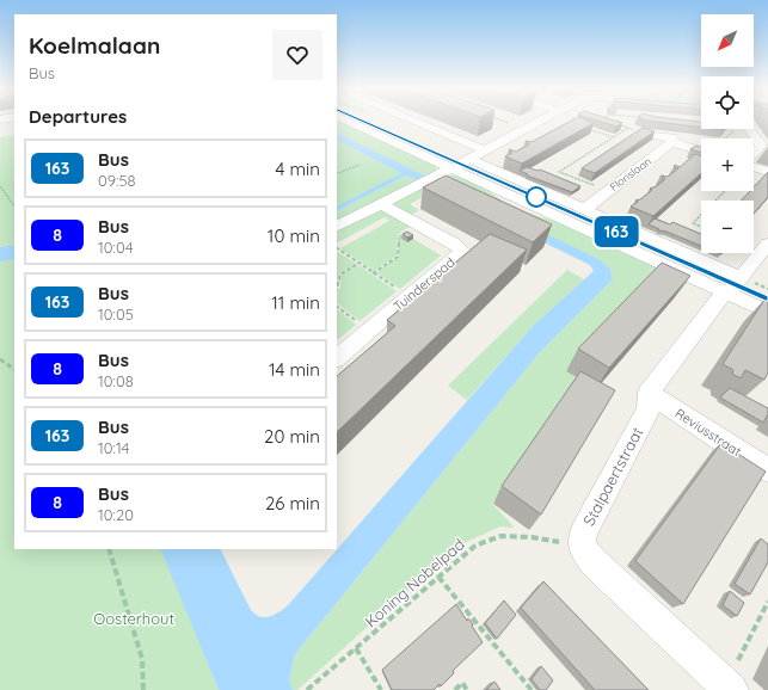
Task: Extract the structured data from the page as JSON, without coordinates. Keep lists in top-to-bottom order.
{
  "streets": {
    "street": [
      "Florislaan",
      "Tuinderspad",
      "Reviusstraat",
      "Stalpaertstraat"
    ],
    "path": ["Koning Nobelpad"]
  },
  "crossings": [
    ["Reviusstraat", "Stalpaertstraat"],
    ["Stalpaertstraat", "Koning Nobelpad"]
  ],
  "parks": ["Oosterhout"],
  "lines": ["bus line 163"],
  "north": "bottom left",
  "page": {
    "on_map": "163",
    "map_buttons": ["+", "−"],
    "heading": [
      ["Koelmalaan", "Bus"],
      "Departures"
    ],
    "list": [
      {
        "mark": "163",
        "name": "Bus",
        "note": "09:58",
        "value": "4 min"
      },
      {
        "mark": "8",
        "name": "Bus",
        "note": "10:04",
        "value": "10 min"
      },
      {
        "mark": "163",
        "name": "Bus",
        "note": "10:05",
        "value": "11 min"
      },
      {
        "mark": "8",
        "name": "Bus",
        "note": "10:08",
        "value": "14 min"
      },
      {
        "mark": "163",
        "name": "Bus",
        "note": "10:14",
        "value": "20 min"
      },
      {
        "mark": "8",
        "name": "Bus",
        "note": "10:20",
        "value": "26 min"
      }
    ]
  }
}
